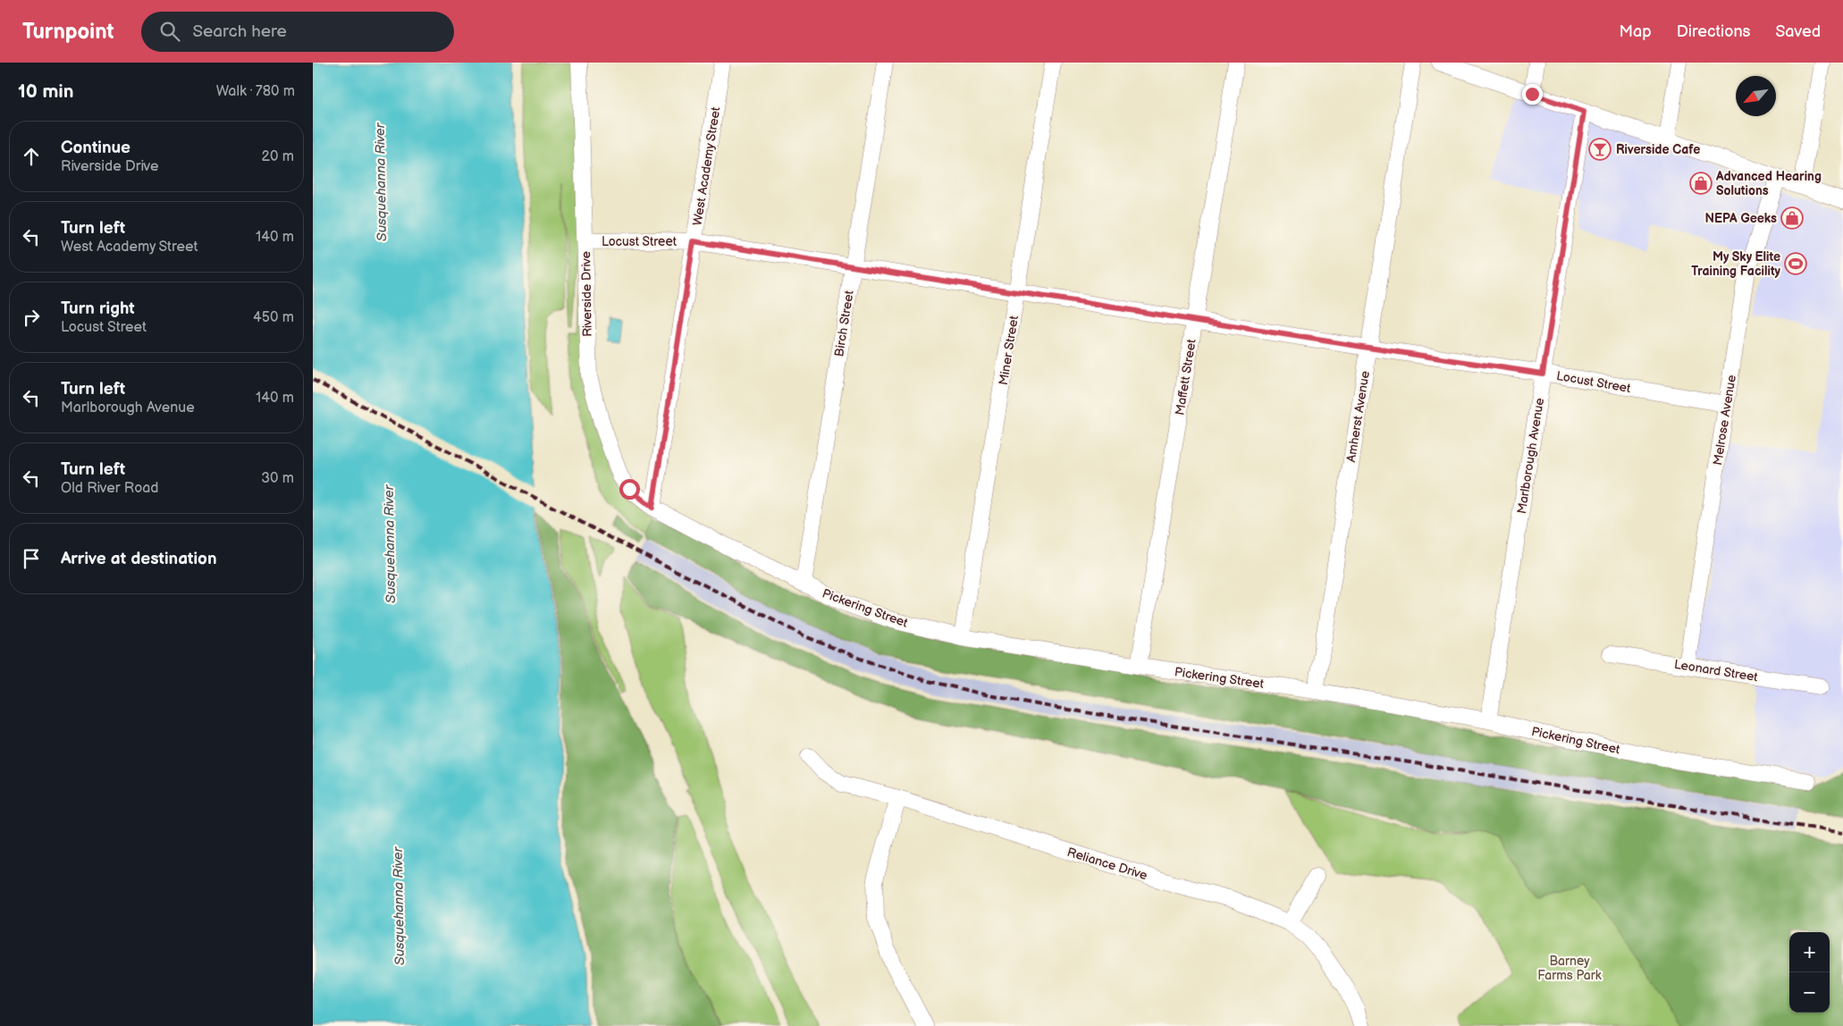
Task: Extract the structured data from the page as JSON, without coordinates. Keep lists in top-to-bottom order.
{
  "streets": {
    "street": [
      "West Academy Street",
      "Locust Street",
      "Riverside Drive",
      "Birch Street",
      "Miner Street",
      "Maffett Street",
      "Amherst Avenue",
      "Melrose Avenue",
      "Marlborough Avenue",
      "Pickering Street",
      "Leonard Street",
      "Reliance Drive"
    ]
  },
  "crossings": [
    ["West Academy Street", "Locust Street"],
    ["West Academy Street", "Riverside Drive"],
    ["West Academy Street", "Pickering Street"],
    ["Locust Street", "Riverside Drive"],
    ["Locust Street", "Birch Street"],
    ["Locust Street", "Miner Street"],
    ["Locust Street", "Maffett Street"],
    ["Locust Street", "Amherst Avenue"],
    ["Locust Street", "Melrose Avenue"],
    ["Locust Street", "Marlborough Avenue"],
    ["Riverside Drive", "Pickering Street"],
    ["Birch Street", "Pickering Street"],
    ["Miner Street", "Pickering Street"],
    ["Maffett Street", "Pickering Street"],
    ["Amherst Avenue", "Pickering Street"],
    ["Melrose Avenue", "Leonard Street"],
    ["Marlborough Avenue", "Pickering Street"]
  ],
  "water": ["Susquehanna River"],
  "parks": ["Barney Farms Park"],
  "places": {
    "bar": ["Riverside Cafe"],
    "shop": ["Advanced Hearing Solutions", "NEPA Geeks"],
    "sports": ["My Sky Elite Training Facility"]
  },
  "north": "bottom left",
  "page": {
    "header": "Turnpoint",
    "search": "Search here",
    "nav": ["Map", "Directions", "Saved"],
    "heading": ["10 min", "Walk · 780 m"],
    "list": [
      ["Continue", "Riverside Drive", "20 m"],
      ["Turn left", "West Academy Street", "140 m"],
      ["Turn right", "Locust Street", "450 m"],
      ["Turn left", "Marlborough Avenue", "140 m"],
      ["Turn left", "Old River Road", "30 m"],
      "Arrive at destination"
    ],
    "map_buttons": ["+", "−"]
  }
}
